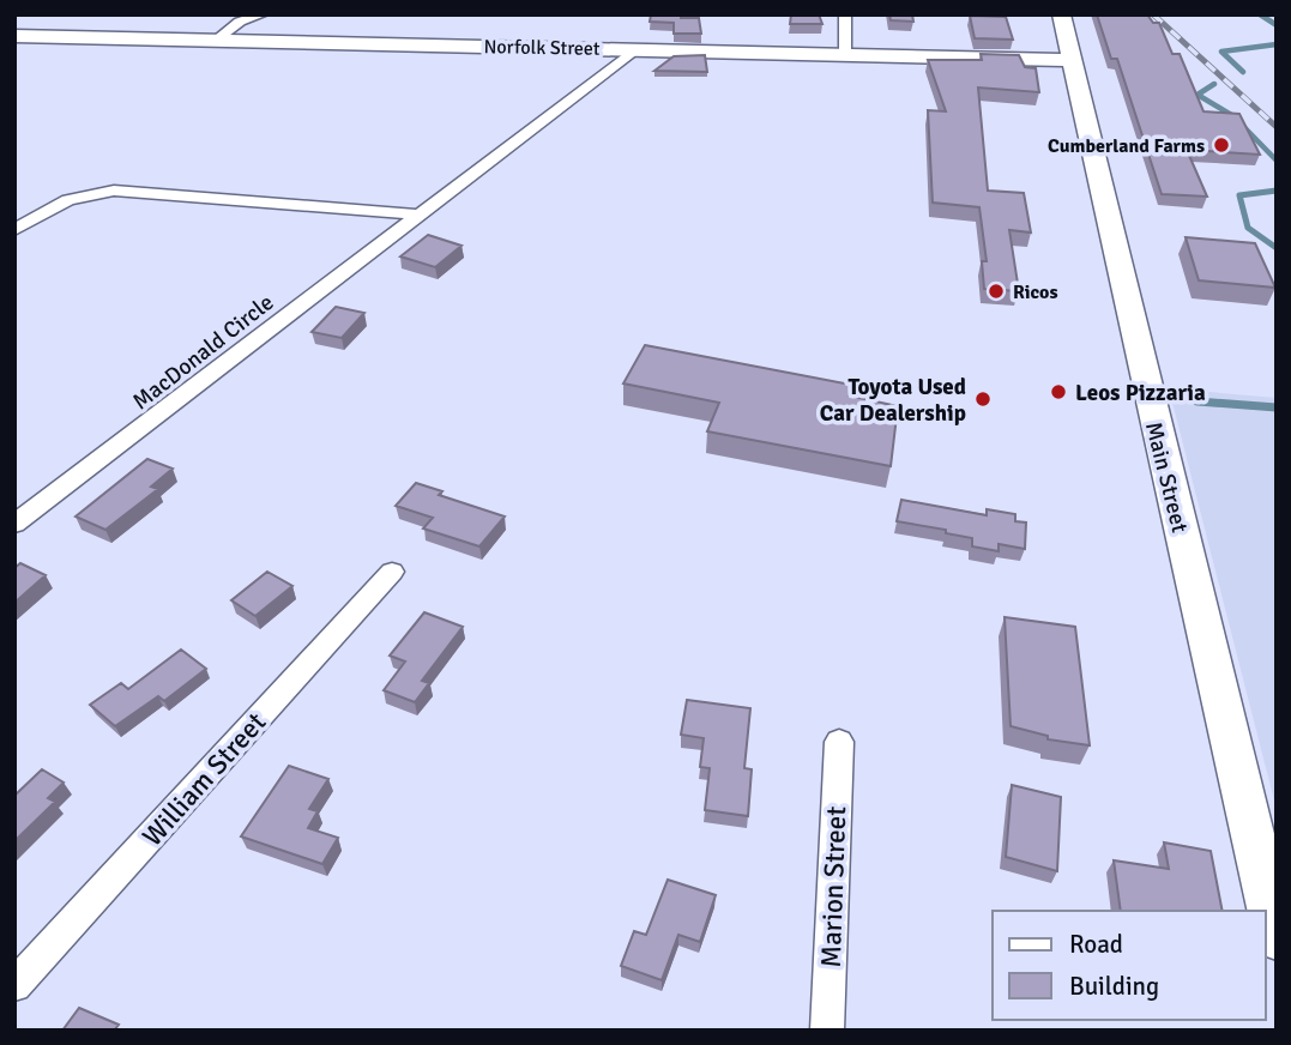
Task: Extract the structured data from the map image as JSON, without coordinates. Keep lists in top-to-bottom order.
{
  "streets": {
    "main road": ["Norfolk Street", "Main Street"],
    "street": ["MacDonald Circle", "William Street", "Marion Street"]
  },
  "crossings": [
    ["Norfolk Street", "MacDonald Circle"],
    ["Norfolk Street", "Main Street"]
  ],
  "places": [
    "Cumberland Farms",
    "Ricos",
    "Leos Pizzaria",
    "Toyota Used Car Dealership"
  ],
  "legend": ["Road", "Building"]
}
